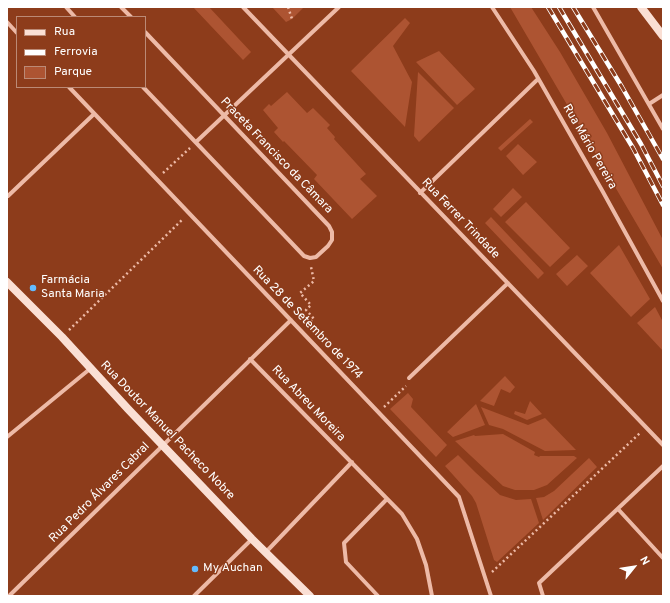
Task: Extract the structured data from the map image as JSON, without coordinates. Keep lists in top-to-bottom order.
{
  "streets": {
    "street": [
      "Rua Mário Pereira",
      "Praceta Francisco da Câmara",
      "Rua Ferrer Trindade",
      "Rua 28 de Setembro de 1974",
      "Rua Abreu Moreira",
      "Rua Doutor Manuel Pacheco Nobre",
      "Rua Pedro Álvares Cabral"
    ]
  },
  "crossings": [
    ["Rua 28 de Setembro de 1974", "Rua Pedro Álvares Cabral"],
    ["Rua Abreu Moreira", "Rua Pedro Álvares Cabral"],
    ["Rua Doutor Manuel Pacheco Nobre", "Rua Pedro Álvares Cabral"]
  ],
  "places": ["Farmácia Santa Maria", "My Auchan"],
  "legend": ["Rua", "Ferrovia", "Parque"],
  "north": "top right"
}
